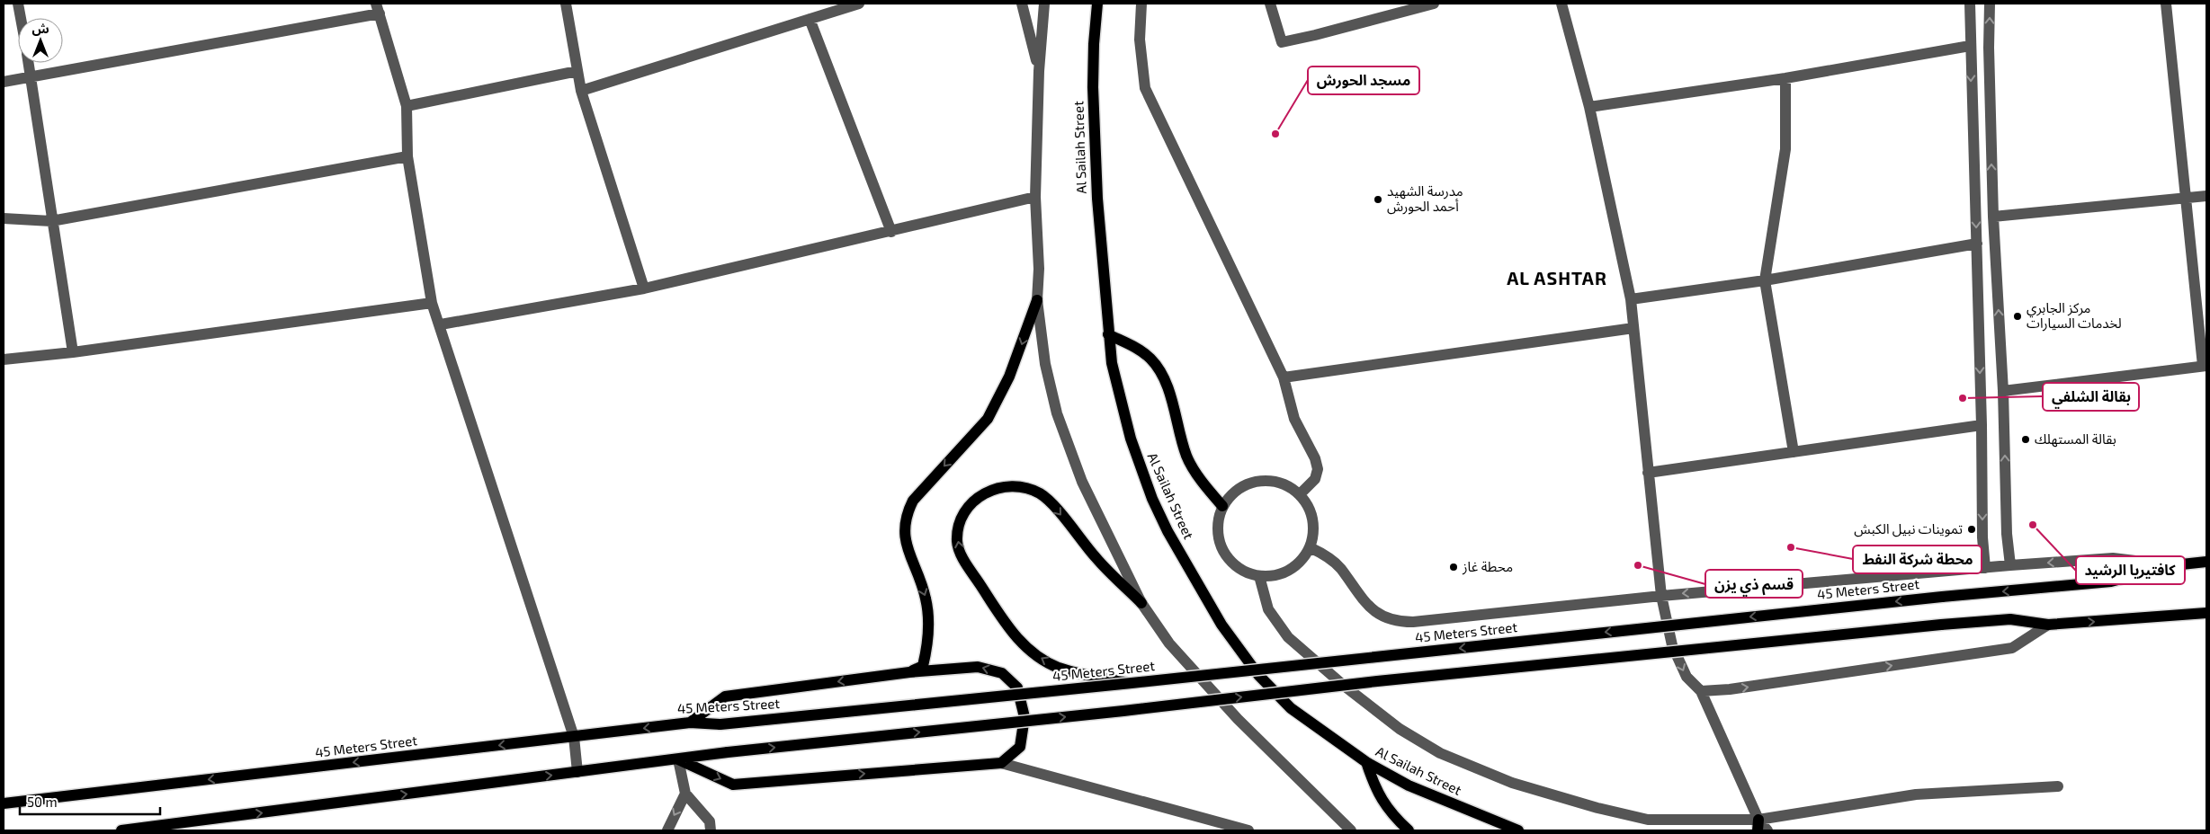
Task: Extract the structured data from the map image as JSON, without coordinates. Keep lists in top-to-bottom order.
{
  "streets": {
    "main road": ["Al Sailah Street", "45 Meters Street"]
  },
  "districts": ["AL ASHTAR"],
  "places": [
    "مسجد الحورش",
    "مدرسة الشهيد أحمد الحورش",
    "مركز الجابري لخدمات السيارات",
    "بقالة الشلفي",
    "بقالة المستهلك",
    "كافتيريا الرشيد",
    "تموينات نبيل الكبش",
    "محطة شركة النفط",
    "قسم ذي يزن",
    "محطة غاز"
  ],
  "scale_bar": "50 m",
  "north": "top"
}
